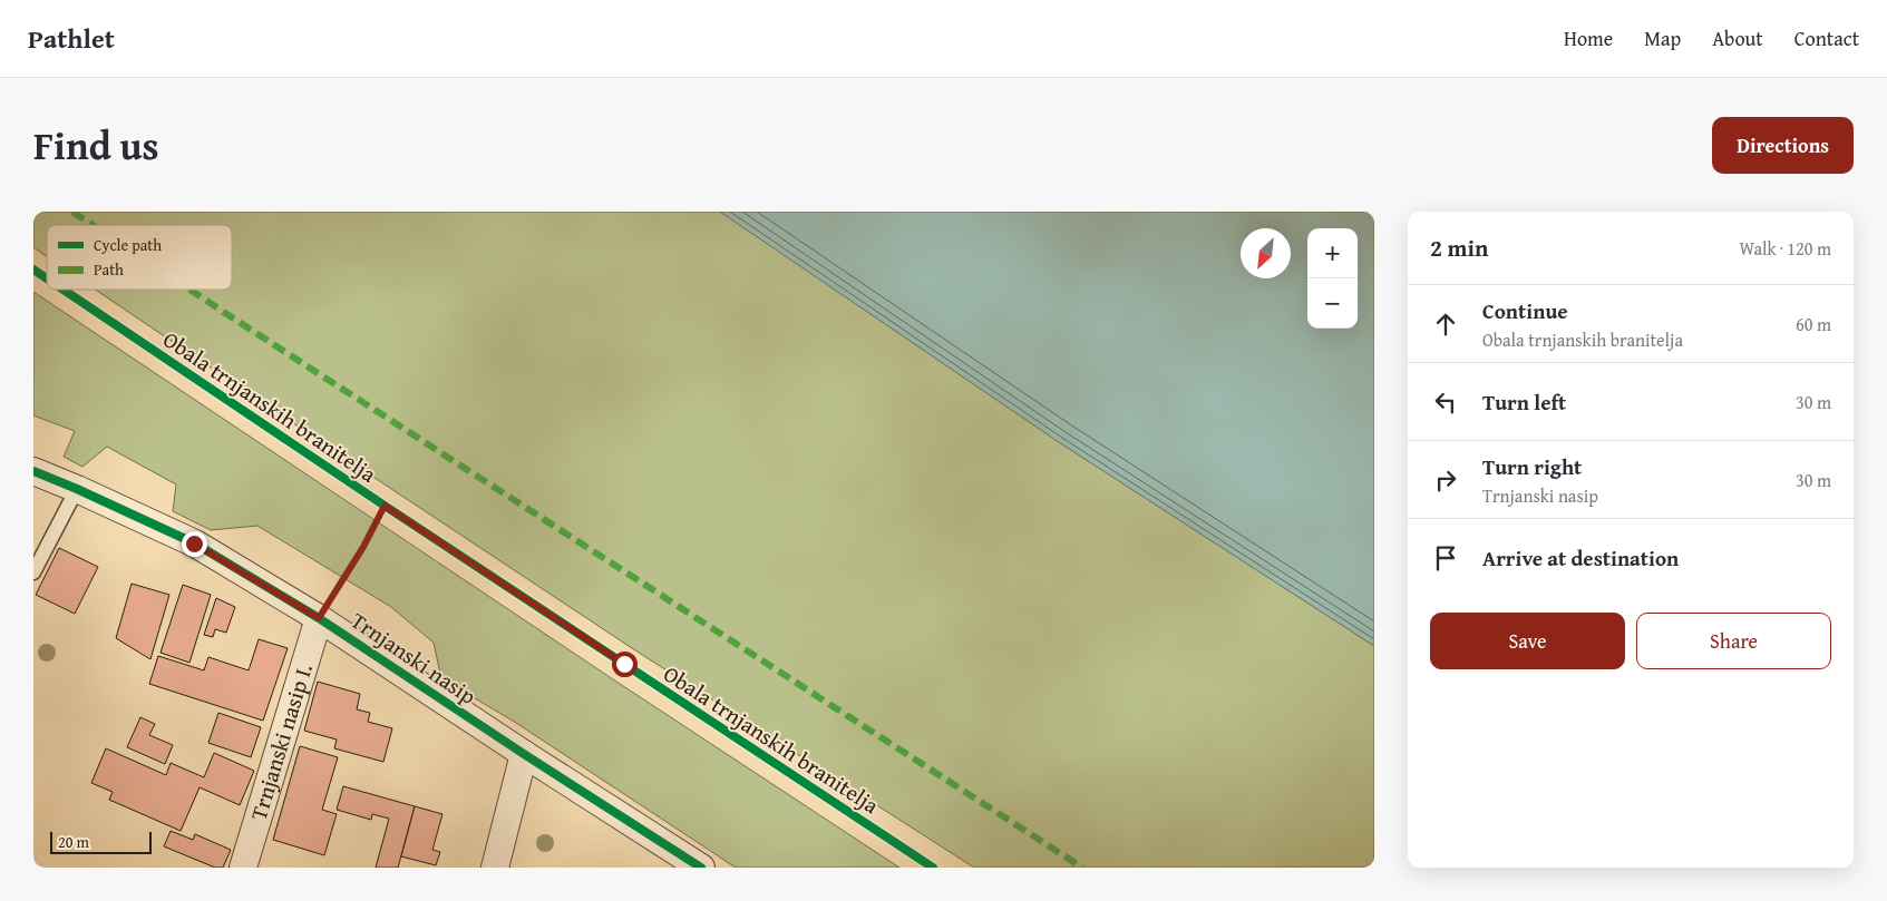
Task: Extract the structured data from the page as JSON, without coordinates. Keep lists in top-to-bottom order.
{
  "streets": {
    "street": ["Trnjanski nasip", "Trnjanski nasip I."],
    "cycle path": ["Obala trnjanskih branitelja"]
  },
  "crossings": [
    ["Trnjanski nasip", "Trnjanski nasip I."]
  ],
  "legend": ["Cycle path", "Path"],
  "scale_bar": "20 m",
  "north": "bottom left",
  "page": {
    "header": "Pathlet",
    "nav": [
      "Home",
      "Map",
      "About",
      "Contact"
    ],
    "title": "Find us",
    "buttons": [
      "Directions",
      ["Save", "Share"]
    ],
    "heading": ["2 min", "Walk · 120 m"],
    "map_buttons": ["+", "−"],
    "list": [
      ["Continue", "Obala trnjanskih branitelja", "60 m"],
      ["Turn left", "30 m"],
      ["Turn right", "Trnjanski nasip", "30 m"],
      "Arrive at destination"
    ],
    "scale": "20 m"
  }
}
